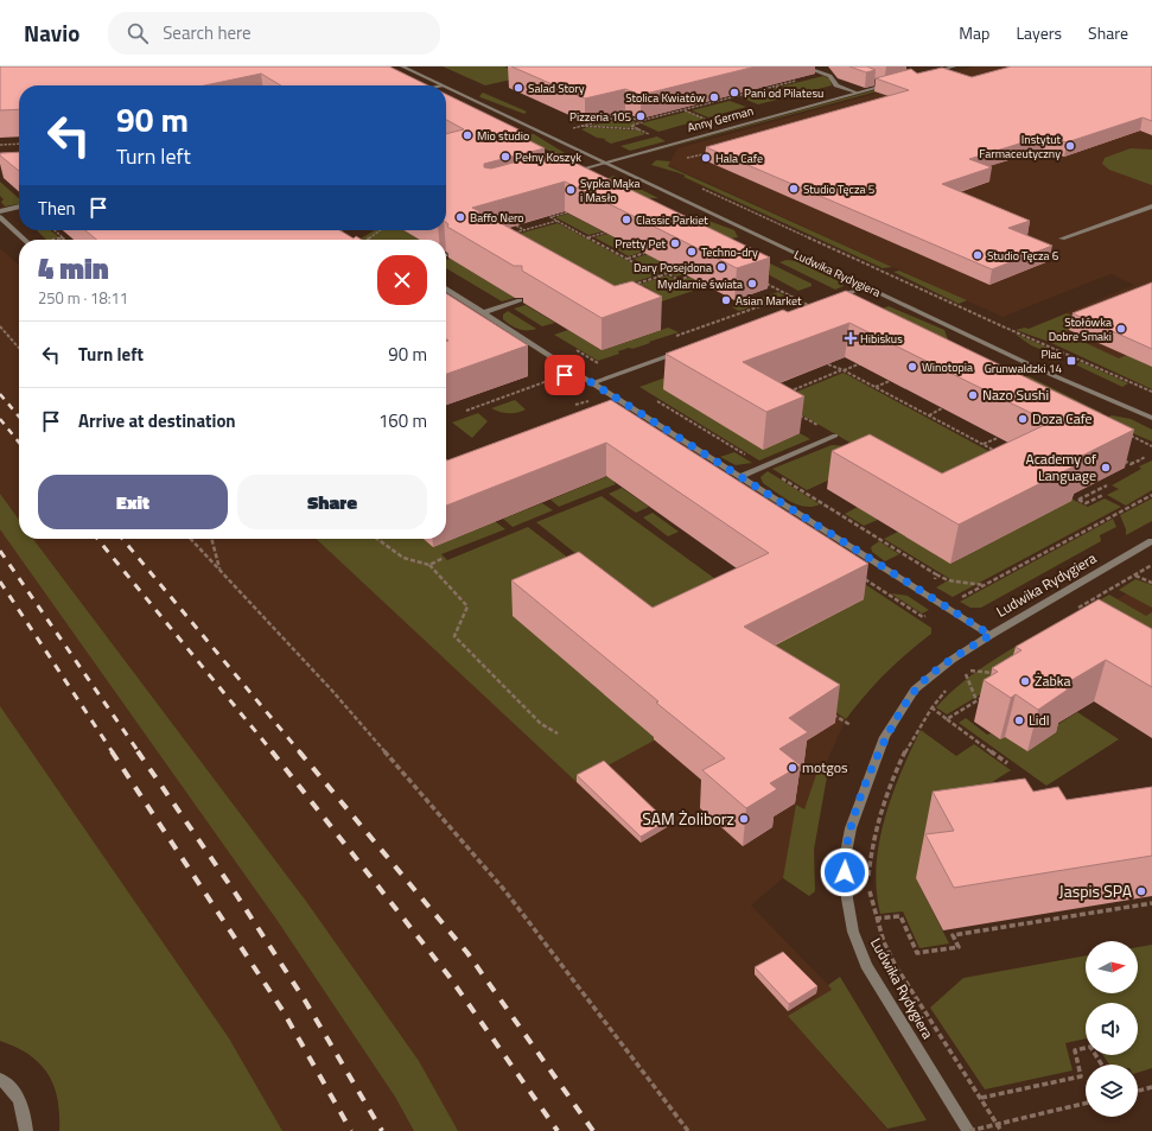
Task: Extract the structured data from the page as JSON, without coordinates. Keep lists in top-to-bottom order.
{
  "streets": {
    "street": ["Anny German", "Ludwika Rydygiera"]
  },
  "crossings": [
    ["Anny German", "Ludwika Rydygiera"]
  ],
  "places": {
    "other": [
      "Salad Story",
      "Pani od Pilatesu",
      "Stolica Kwiatów",
      "Pizzeria 105",
      "Mio studio",
      "Instytut Farmaceutyczny",
      "Pełny Koszyk",
      "Hala Cafe",
      "Studio Tęcza 5",
      "Sypka Mąka i Masło",
      "Baffo Nero",
      "Classic Parkiet",
      "Pretty Pet",
      "Techno-dry",
      "Studio Tęcza 6",
      "Dary Posejdona",
      "Mydlarnie świata",
      "Asian Market",
      "Stołówka Dobre Smaki",
      "Winotopia",
      "Nazo Sushi",
      "Doza Cafe",
      "Academy of Language",
      "Żabka",
      "Lidl",
      "motgos",
      "SAM Żoliborz",
      "Jaspis SPA"
    ],
    "health": ["Hibiskus"],
    "transit": ["Plac Grunwaldzki 14"]
  },
  "north": "right",
  "page": {
    "header": "Navio",
    "search": "Search here",
    "nav": ["Map", "Layers", "Share"],
    "turn": ["90 m", "Turn left"],
    "then": "Then",
    "heading": ["4 min", "250 m · 18:11"],
    "list": [
      {
        "name": "Turn left",
        "value": "90 m"
      },
      {
        "name": "Arrive at destination",
        "value": "160 m"
      }
    ],
    "buttons": ["Exit", "Share"]
  }
}
